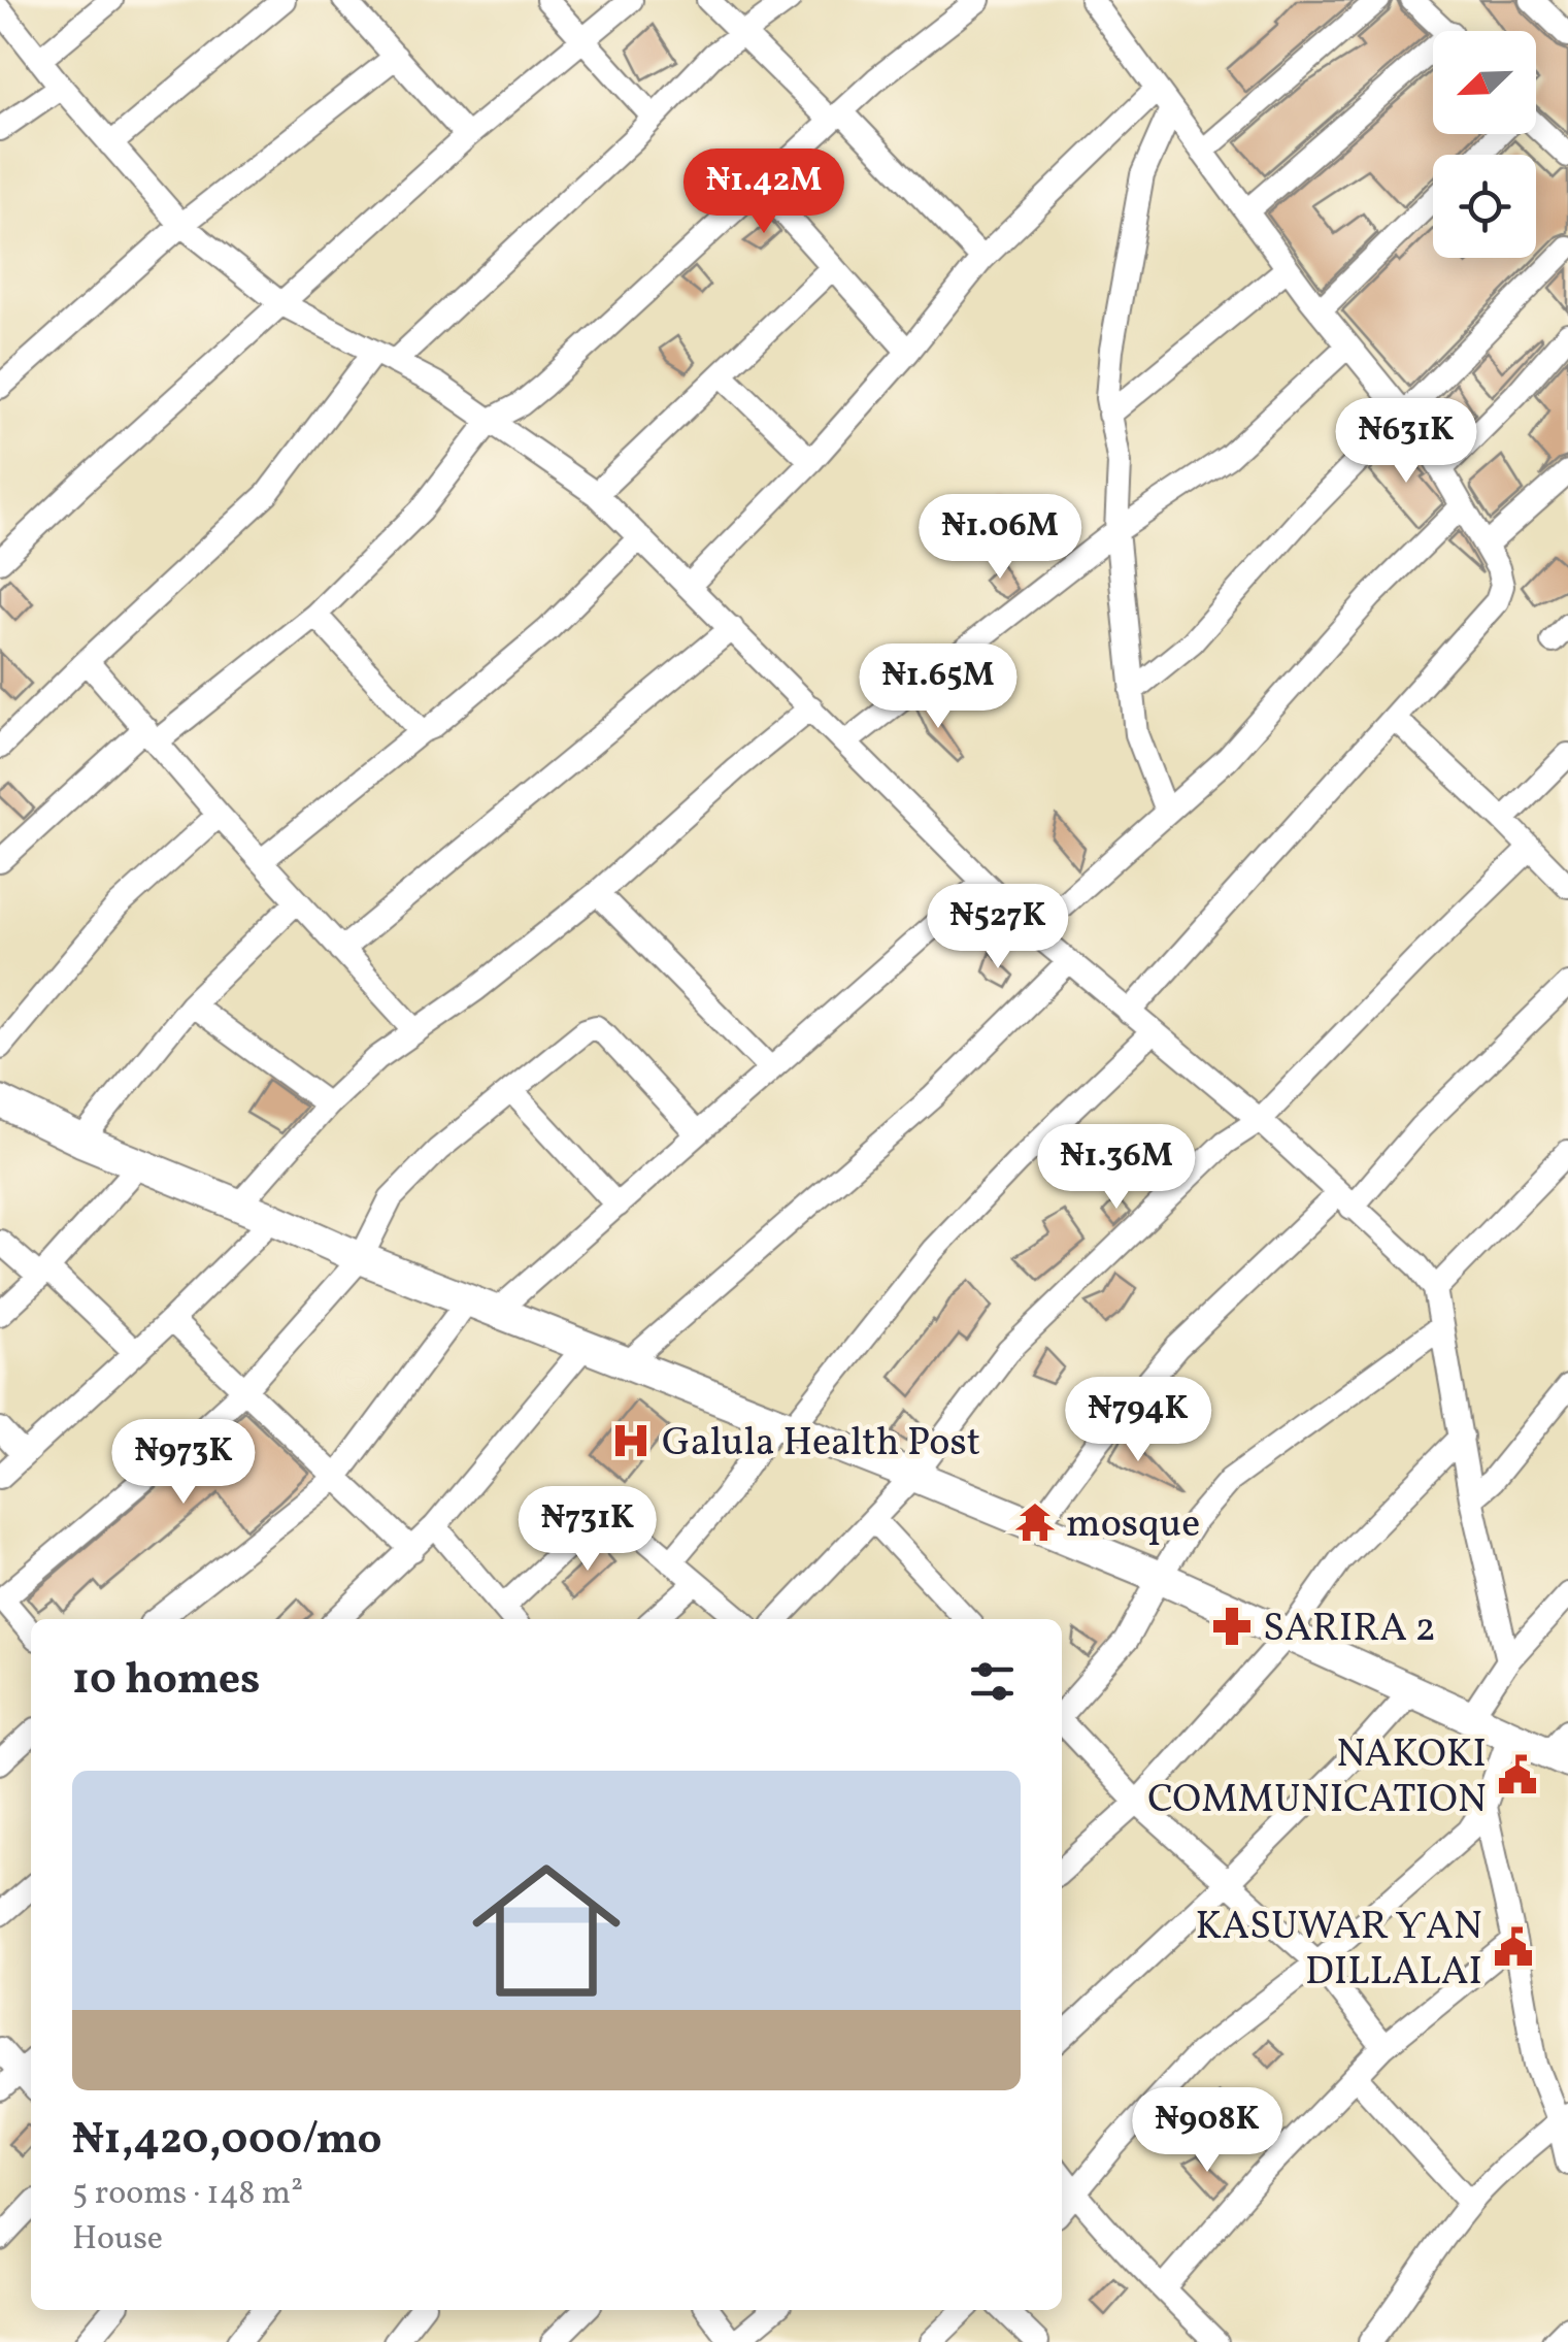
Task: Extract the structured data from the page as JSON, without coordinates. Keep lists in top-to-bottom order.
{
  "places": {
    "hospital": ["Galula Health Post"],
    "temple": ["mosque"],
    "pharmacy": ["SARIRA 2"],
    "public building": ["NAKOKI COMMUNICATION", "KASUWAR ƳAN DILLALAI"]
  },
  "north": "bottom left",
  "page": {
    "price": [
      "₦1.42M",
      "₦631K",
      "₦1.06M",
      "₦1.65M",
      "₦527K",
      "₦1.36M",
      "₦794K",
      "₦973K",
      "₦731K",
      "₦908K"
    ],
    "heading": "10 homes",
    "list": [
      {
        "name": "₦1,420,000/mo",
        "note": "5 rooms · 148 m² · House"
      }
    ]
  }
}
